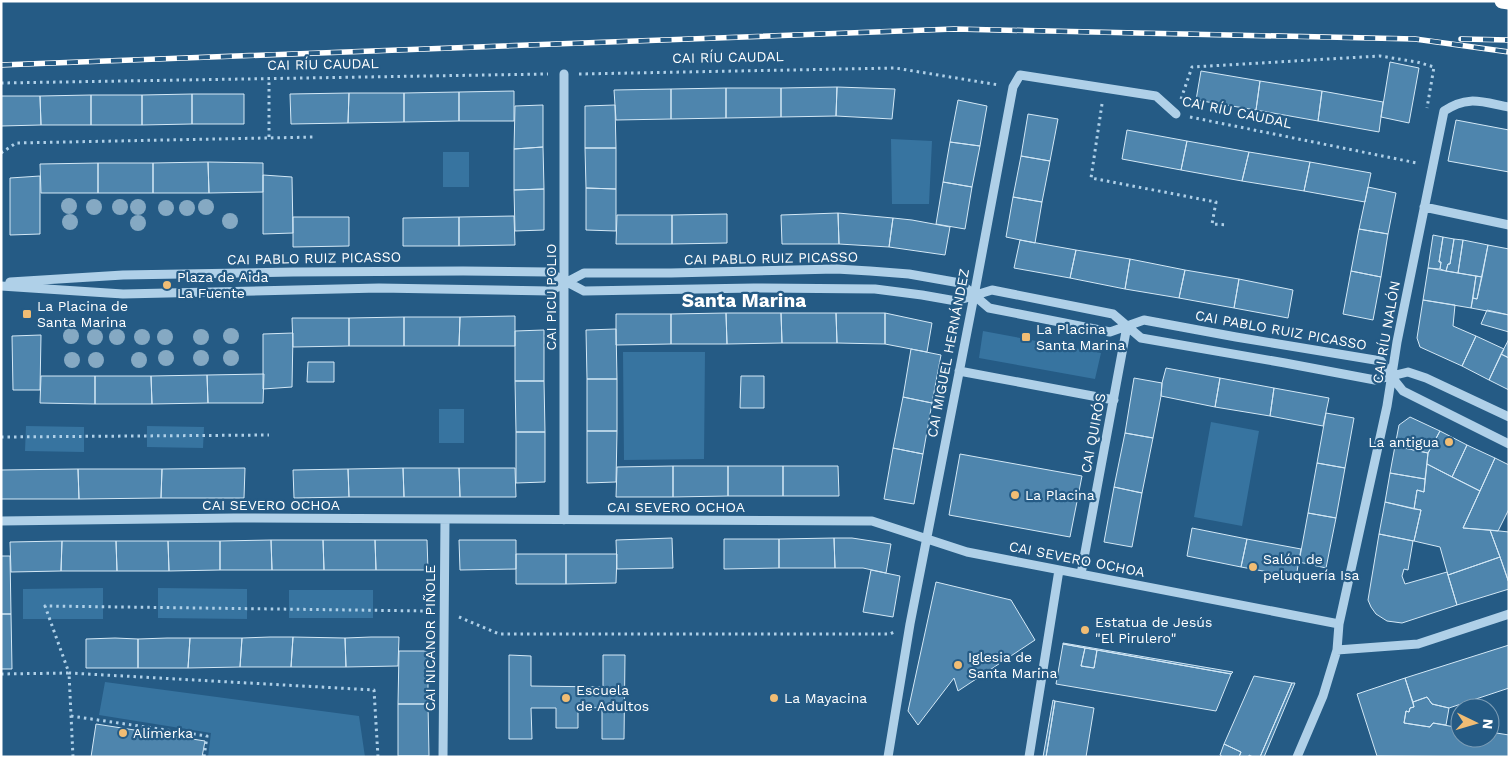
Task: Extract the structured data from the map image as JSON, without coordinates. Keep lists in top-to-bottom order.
{
  "streets": {
    "street": [
      "CAI RÍU CAUDAL",
      "CAI PABLO RUIZ PICASSO",
      "CAI PICU POLIO",
      "CAI RÍU NALÓN",
      "CAI MIGUEL HERNÁNDEZ",
      "CAI QUIRÓS",
      "CAI SEVERO OCHOA",
      "CAI NICANOR PIÑOLE"
    ]
  },
  "crossings": [
    ["CAI RÍU CAUDAL", "CAI PICU POLIO"],
    ["CAI RÍU CAUDAL", "CAI RÍU NALÓN"],
    ["CAI RÍU CAUDAL", "CAI MIGUEL HERNÁNDEZ"],
    ["CAI PABLO RUIZ PICASSO", "CAI PICU POLIO"],
    ["CAI PABLO RUIZ PICASSO", "CAI RÍU NALÓN"],
    ["CAI PABLO RUIZ PICASSO", "CAI MIGUEL HERNÁNDEZ"],
    ["CAI PABLO RUIZ PICASSO", "CAI QUIRÓS"],
    ["CAI PICU POLIO", "CAI SEVERO OCHOA"],
    ["CAI RÍU NALÓN", "CAI SEVERO OCHOA"],
    ["CAI MIGUEL HERNÁNDEZ", "CAI SEVERO OCHOA"],
    ["CAI QUIRÓS", "CAI SEVERO OCHOA"],
    ["CAI SEVERO OCHOA", "CAI NICANOR PIÑOLE"]
  ],
  "districts": ["Santa Marina"],
  "places": {
    "other": [
      "Plaza de Aida La Fuente",
      "La antigua",
      "La Placina",
      "Salón de peluquería Isa",
      "Estatua de Jesús \"El Pirulero\"",
      "Iglesia de Santa Marina",
      "Escuela de Adultos",
      "La Mayacina",
      "Alimerka"
    ],
    "transit": ["La Placina de Santa Marina", "La Placina Santa Marina"]
  },
  "north": "right"
}
